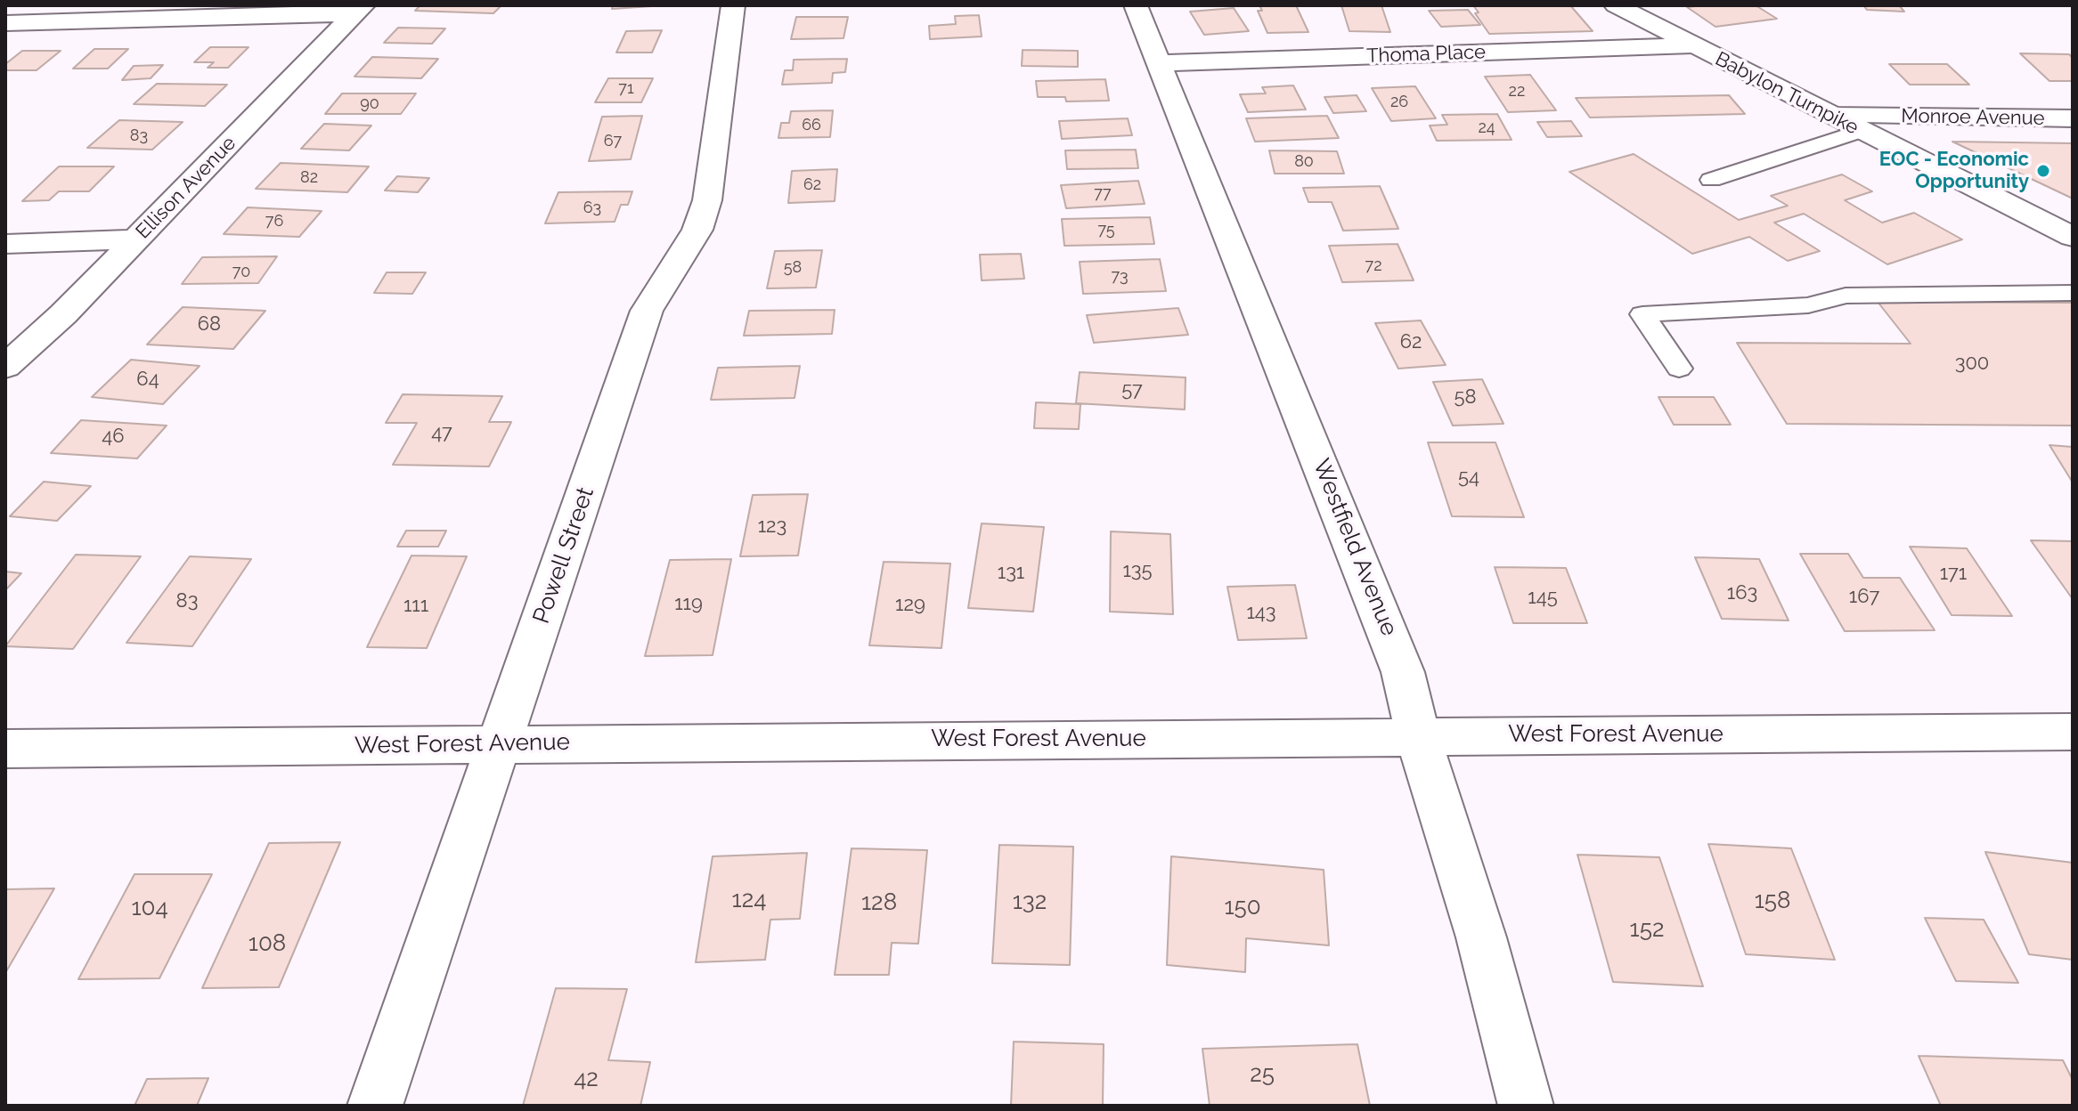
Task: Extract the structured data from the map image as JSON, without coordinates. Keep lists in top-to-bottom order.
{
  "streets": {
    "street": [
      "Thoma Place",
      "Babylon Turnpike",
      "Monroe Avenue",
      "Ellison Avenue",
      "Westfield Avenue",
      "Powell Street",
      "West Forest Avenue"
    ]
  },
  "crossings": [
    ["Thoma Place", "Babylon Turnpike"],
    ["Thoma Place", "Westfield Avenue"],
    ["Babylon Turnpike", "Monroe Avenue"],
    ["Westfield Avenue", "West Forest Avenue"],
    ["Powell Street", "West Forest Avenue"]
  ],
  "places": ["EOC - Economic Opportunity"],
  "house_numbers": [
    "71",
    "22",
    "26",
    "90",
    "66",
    "24",
    "83",
    "67",
    "80",
    "82",
    "62",
    "77",
    "63",
    "76",
    "75",
    "72",
    "58",
    "70",
    "73",
    "68",
    "62",
    "300",
    "64",
    "57",
    "58",
    "47",
    "46",
    "54",
    "123",
    "135",
    "131",
    "171",
    "163",
    "167",
    "145",
    "83",
    "119",
    "129",
    "111",
    "143",
    "124",
    "158",
    "132",
    "128",
    "150",
    "104",
    "152",
    "108",
    "25",
    "42"
  ]
}
